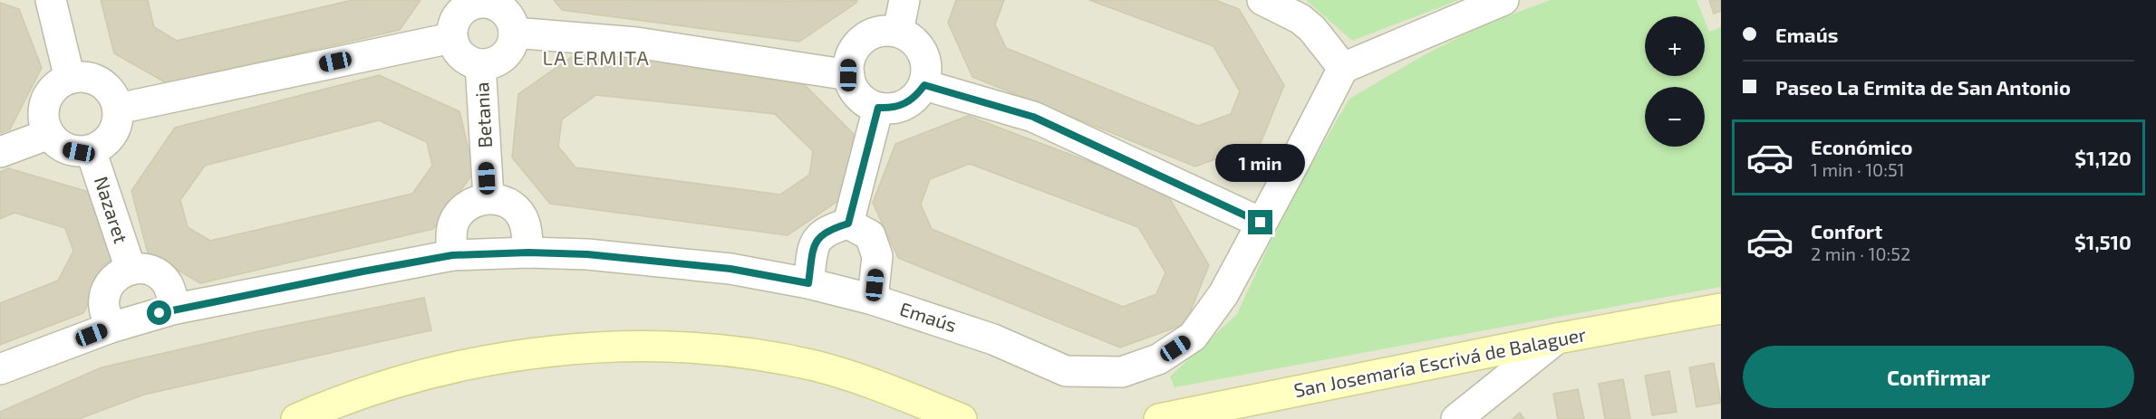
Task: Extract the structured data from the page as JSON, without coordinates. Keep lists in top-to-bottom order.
{
  "streets": {
    "street": [
      "Betania",
      "Nazaret",
      "Emaús",
      "San Josemaría Escrivá de Balaguer"
    ]
  },
  "crossings": [
    ["Nazaret", "Emaús"]
  ],
  "districts": ["LA ERMITA"],
  "page": {
    "banner": ["Emaús", "Paseo La Ermita de San Antonio"],
    "map_buttons": ["+", "−"],
    "list": [
      {
        "name": "Económico",
        "note": "1 min · 10:51",
        "value": "$1,120"
      },
      {
        "name": "Confort",
        "note": "2 min · 10:52",
        "value": "$1,510"
      }
    ],
    "bubble": "1 min",
    "buttons": "Confirmar"
  }
}
